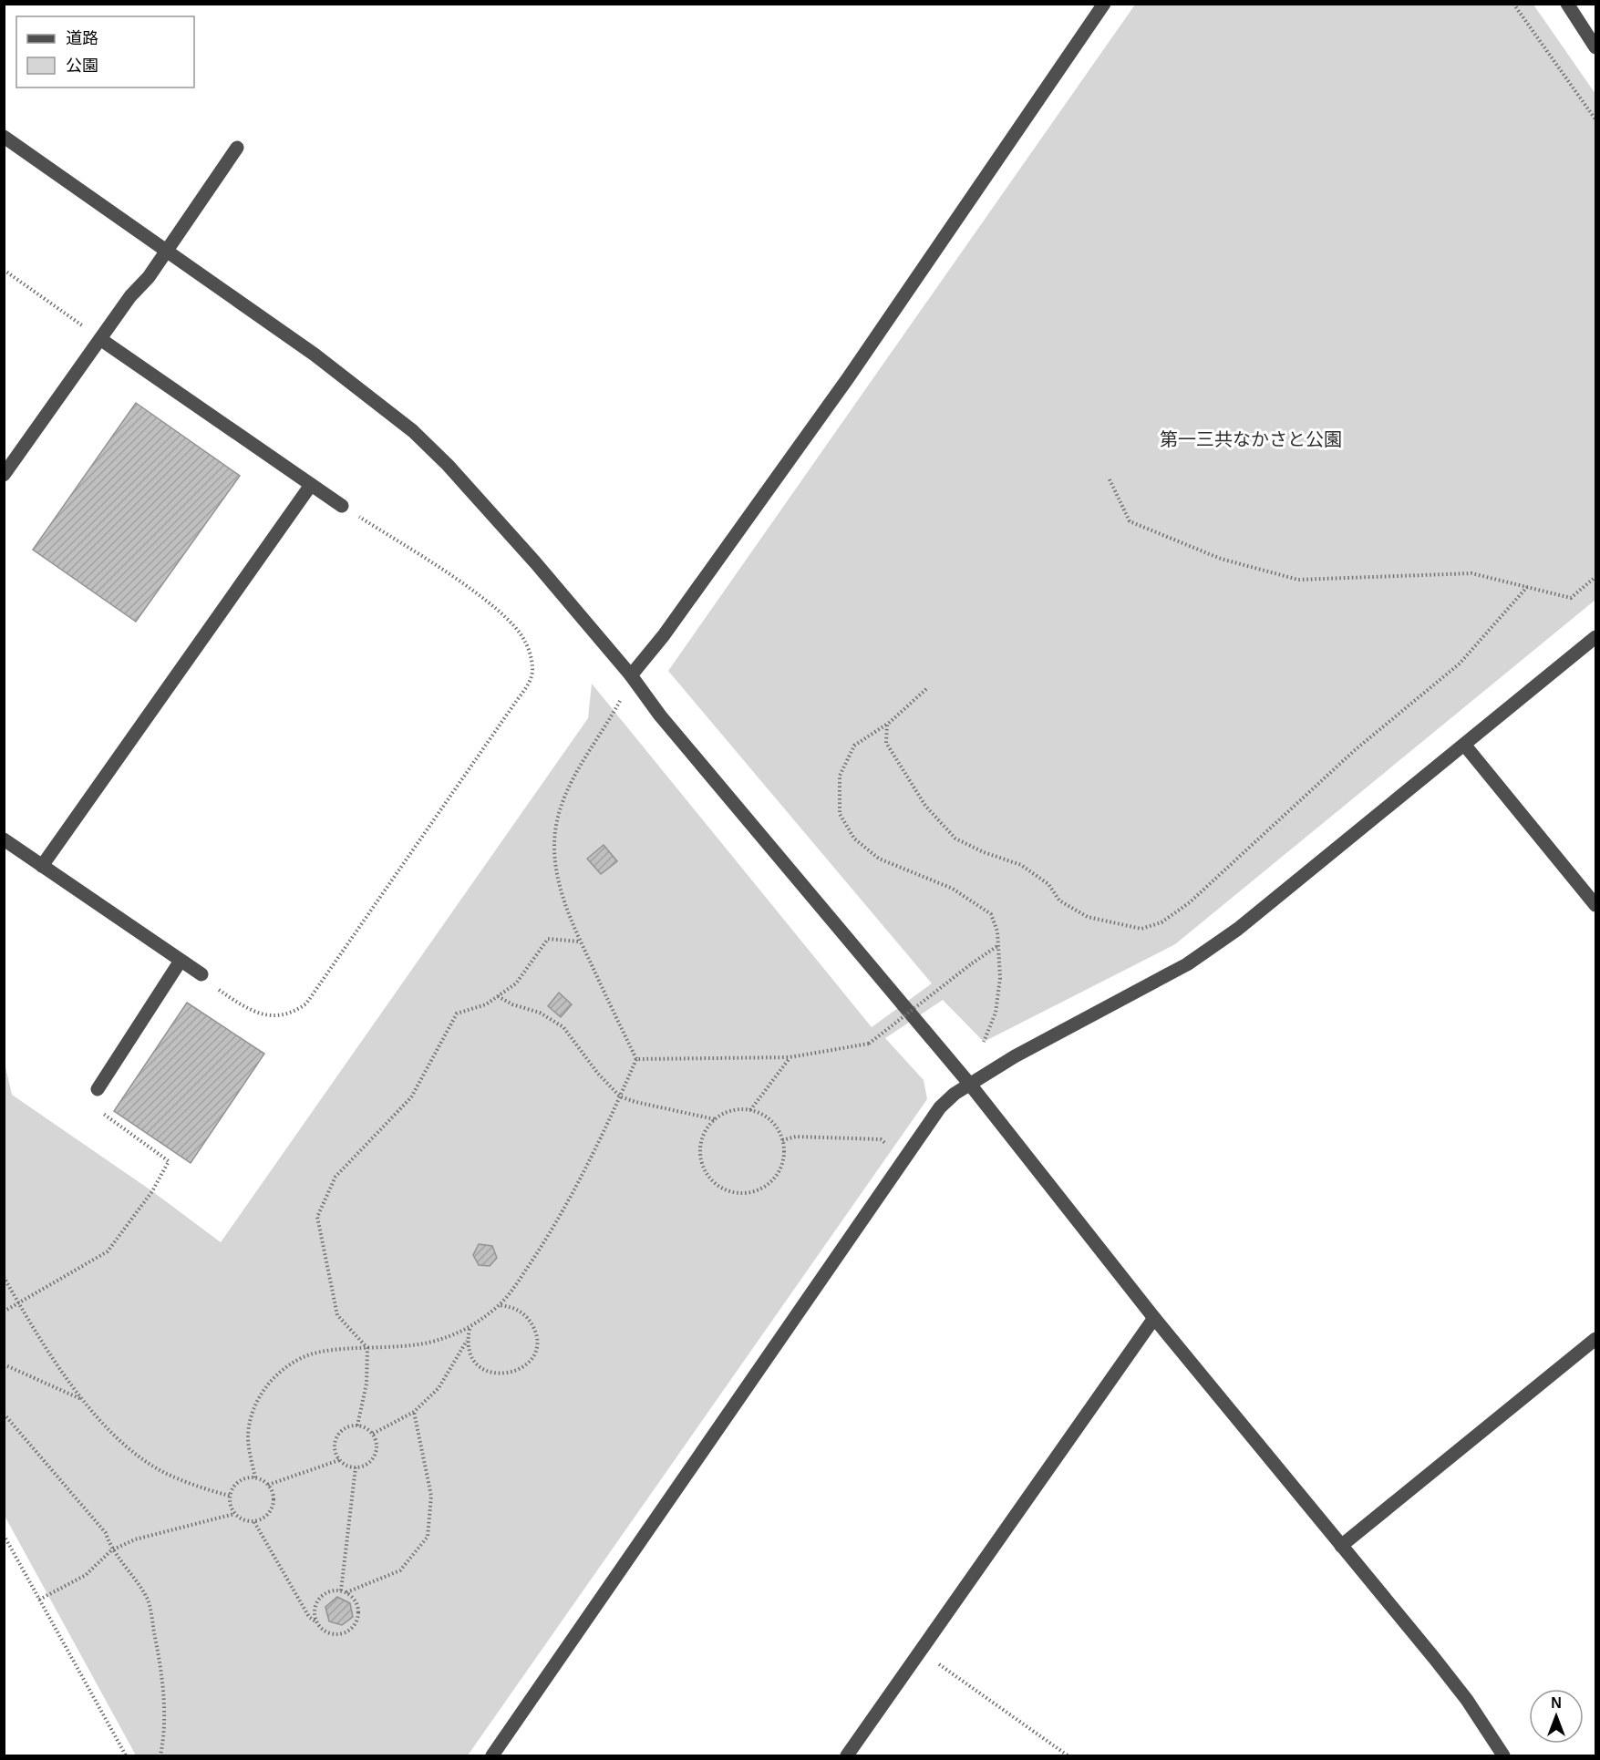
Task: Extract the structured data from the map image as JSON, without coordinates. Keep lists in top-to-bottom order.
{
  "parks": ["第一三共なかさと公園"],
  "legend": ["道路", "公園"],
  "north": "top"
}
